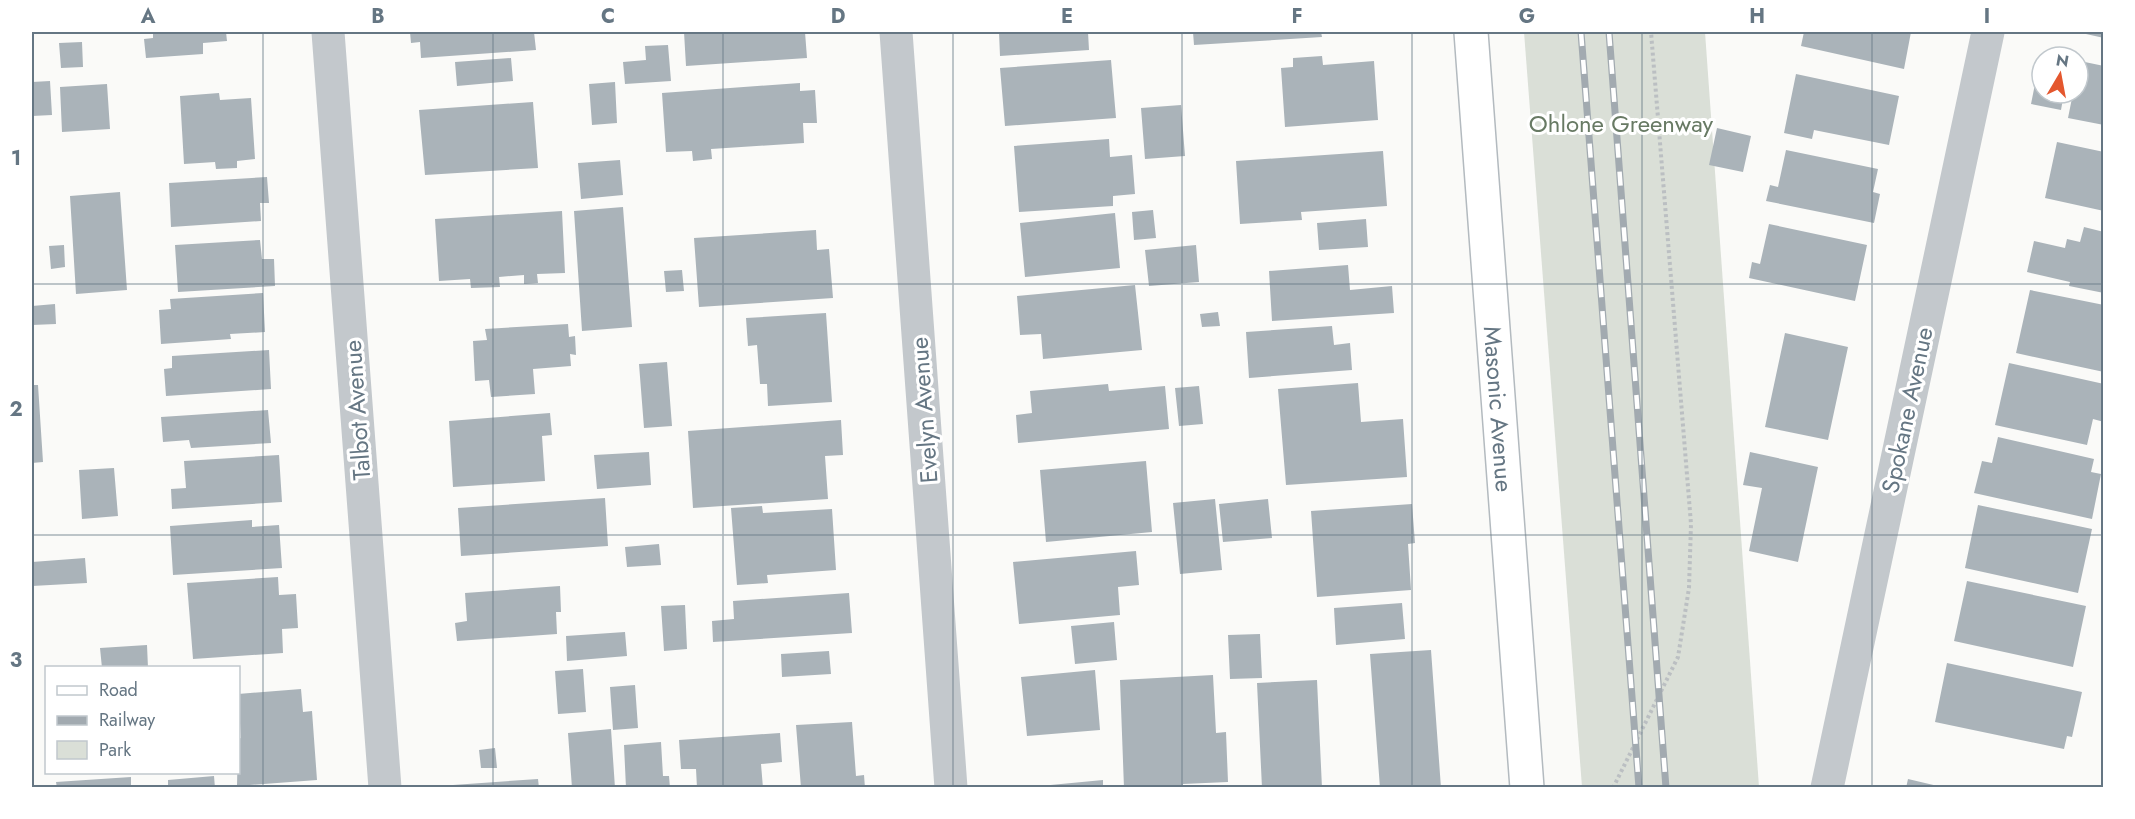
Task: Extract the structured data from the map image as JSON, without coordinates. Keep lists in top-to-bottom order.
{
  "streets": {
    "street": [
      "Talbot Avenue",
      "Evelyn Avenue",
      "Masonic Avenue",
      "Spokane Avenue"
    ]
  },
  "parks": ["Ohlone Greenway"],
  "legend": ["Road", "Railway", "Park"],
  "north": "top",
  "grid": {
    "columns": [
      "A",
      "B",
      "C",
      "D",
      "E",
      "F",
      "G",
      "H",
      "I"
    ],
    "rows": ["1", "2", "3"]
  }
}
